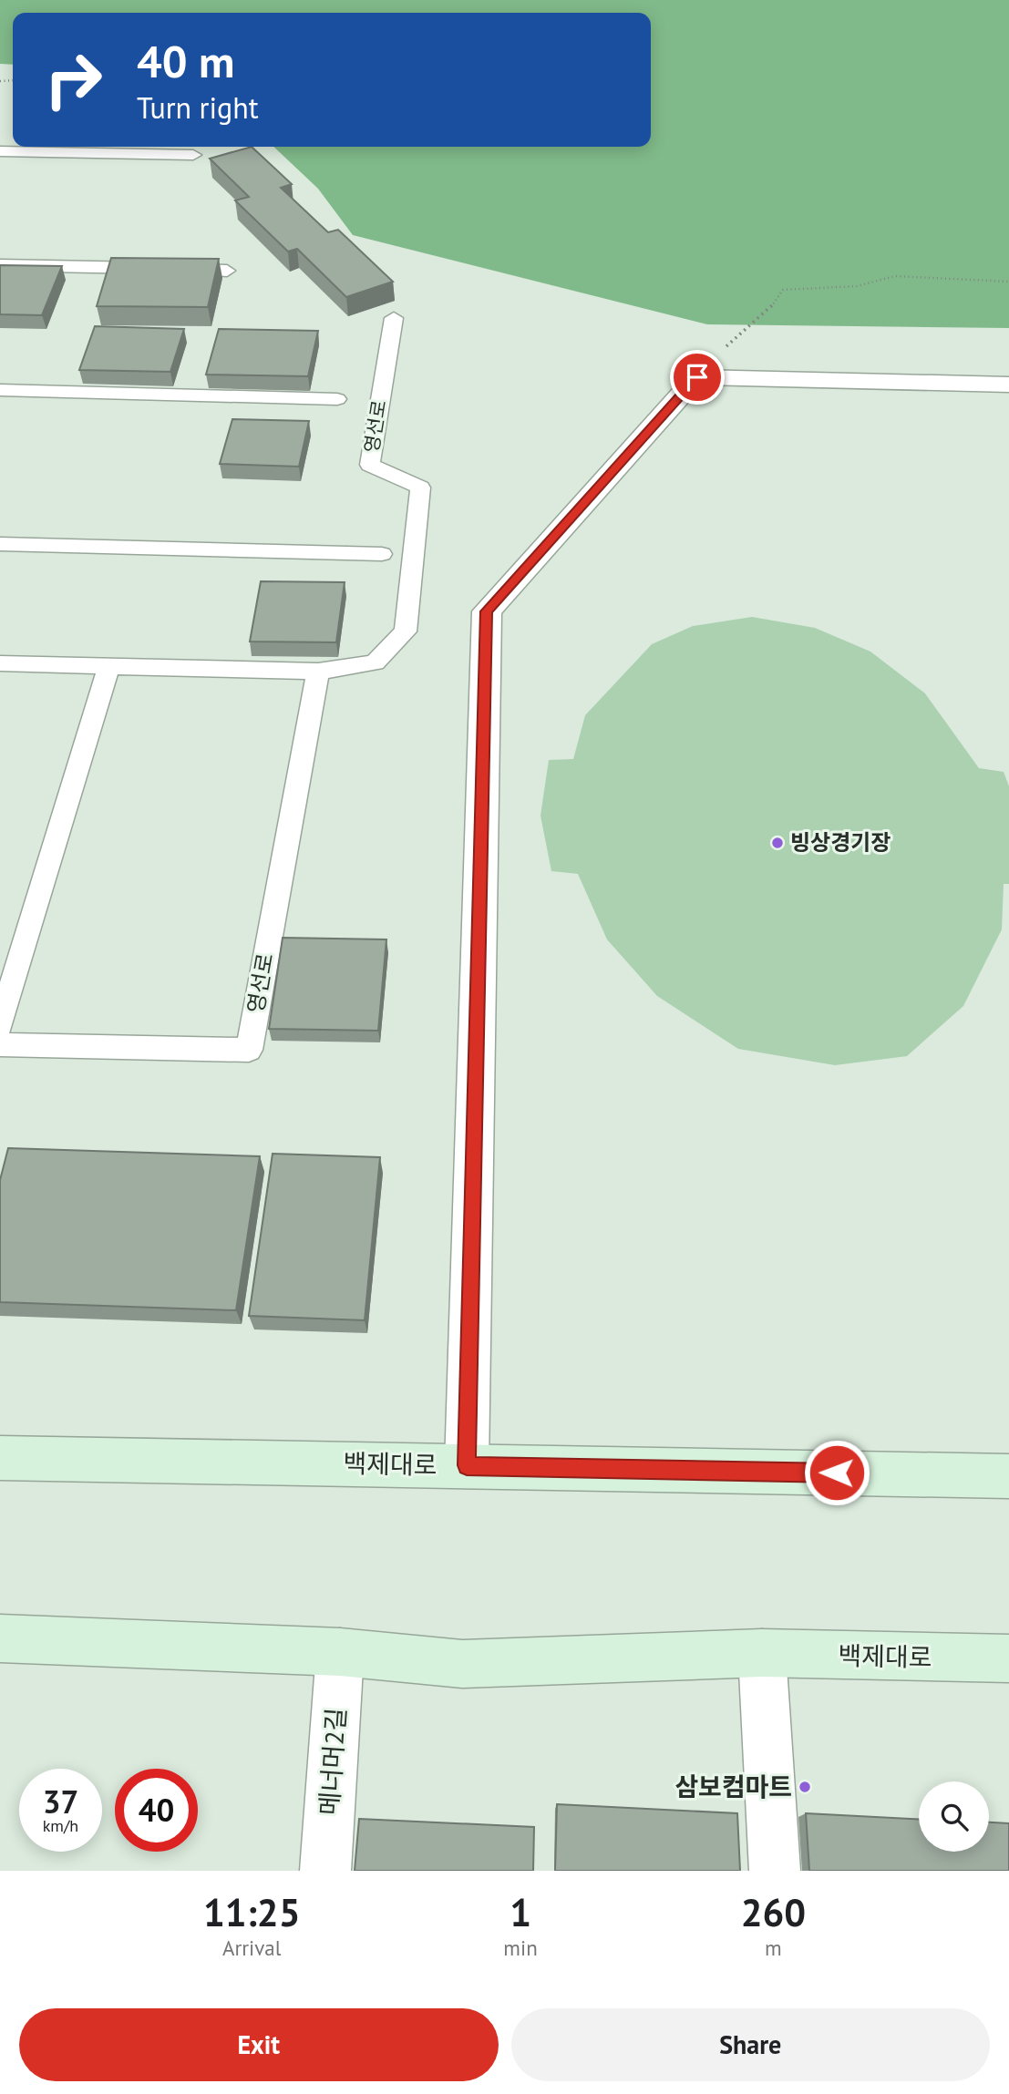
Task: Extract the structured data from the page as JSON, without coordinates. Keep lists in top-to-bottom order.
{
  "streets": {
    "street": ["백제대로", "메너머2길"],
    "lane": ["영선로"]
  },
  "crossings": [
    ["백제대로", "메너머2길"]
  ],
  "places": ["빙상경기장", "삼보컴마트"],
  "page": {
    "turn": ["40 m", "Turn right"],
    "speed": "37 km/h",
    "limit": "40",
    "eta": [
      "11:25",
      "Arrival",
      "1",
      "min",
      "260",
      "m"
    ],
    "buttons": ["Exit", "Share"]
  }
}
